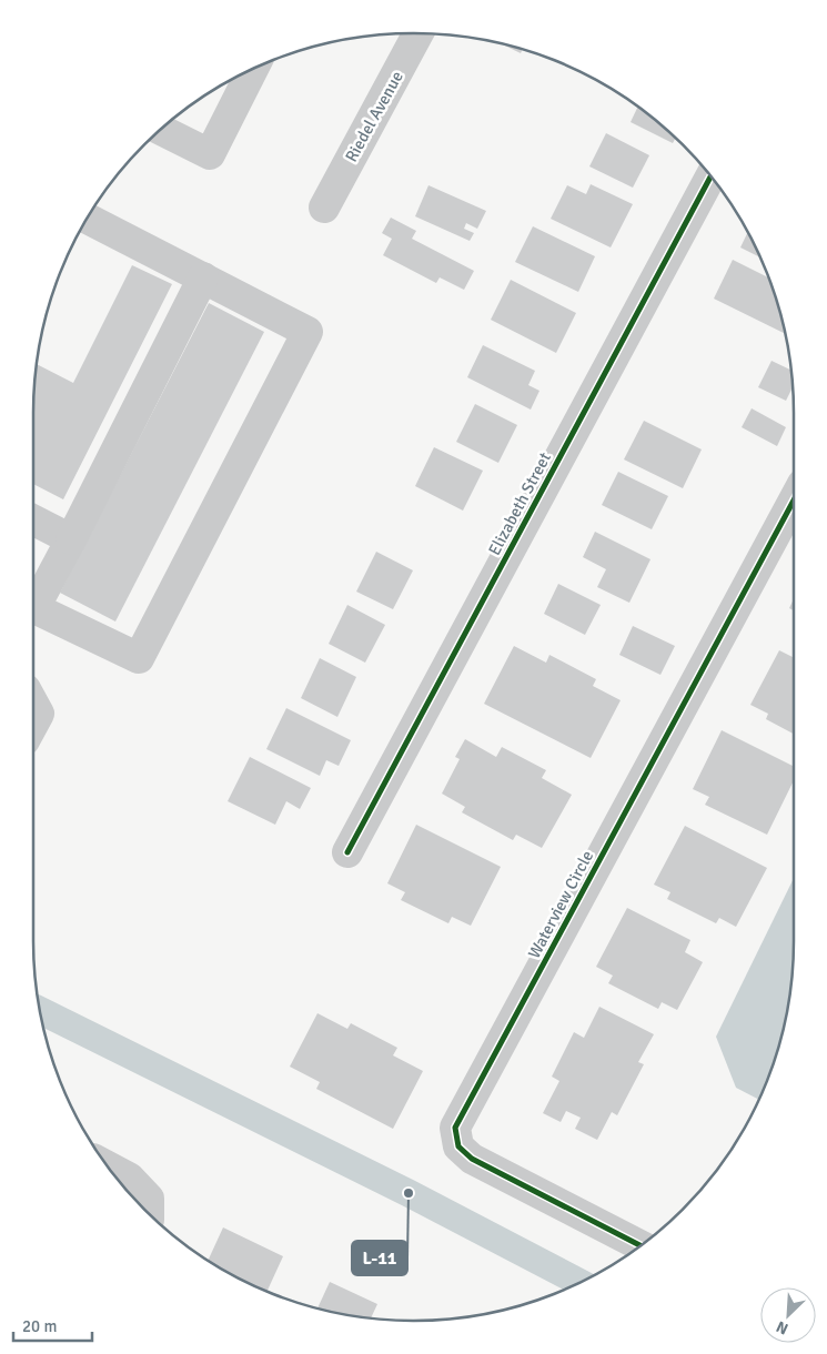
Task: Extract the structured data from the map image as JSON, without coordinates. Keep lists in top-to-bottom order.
{
  "streets": {
    "street": ["Riedel Avenue", "Elizabeth Street", "Waterview Circle"]
  },
  "places": ["L-11"],
  "scale_bar": "20 m",
  "north": "bottom left"
}
